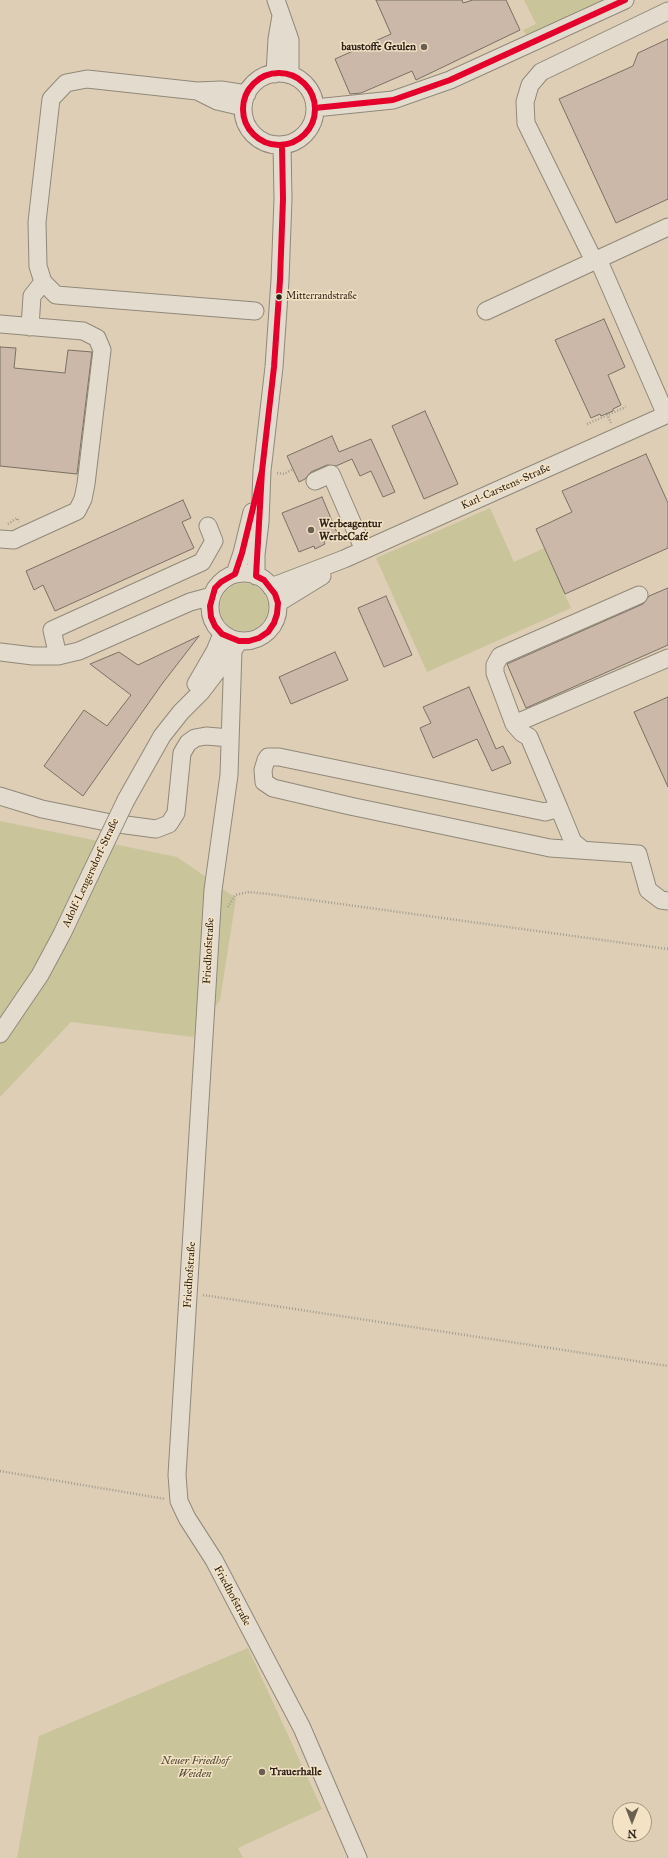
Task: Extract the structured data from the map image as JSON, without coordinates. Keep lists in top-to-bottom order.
{
  "streets": {
    "street": ["Karl-Carstens-Straße", "Adolf-Lengersdorf-Straße", "Friedhofstraße"]
  },
  "crossings": [
    ["Karl-Carstens-Straße", "Adolf-Lengersdorf-Straße"],
    ["Karl-Carstens-Straße", "Friedhofstraße"],
    ["Adolf-Lengersdorf-Straße", "Friedhofstraße"]
  ],
  "parks": ["Neuer Friedhof Weiden"],
  "places": [
    "baustoffe Geulen",
    "Mitterrandstraße",
    "Werbeagentur WerbeCafé",
    "Trauerhalle"
  ],
  "north": "bottom"
}
